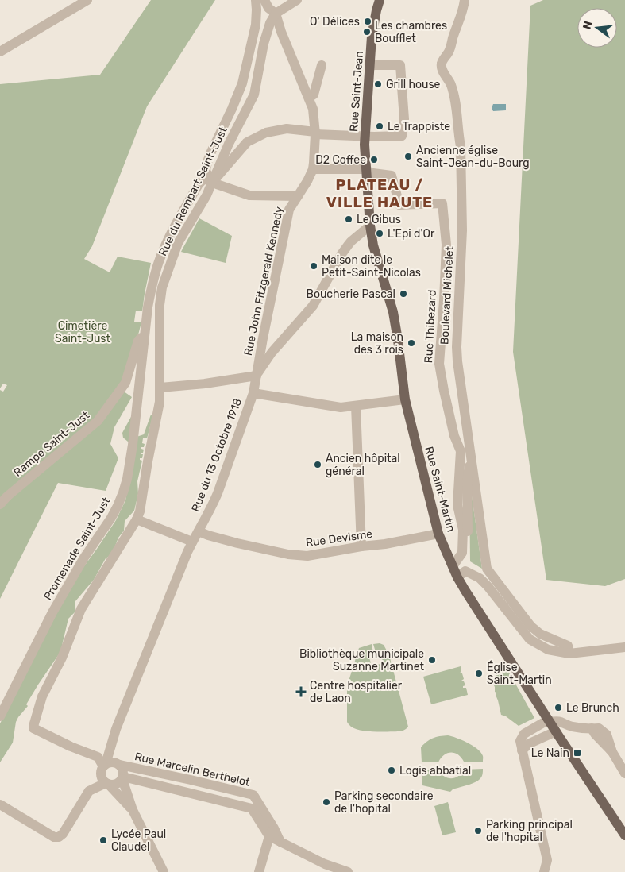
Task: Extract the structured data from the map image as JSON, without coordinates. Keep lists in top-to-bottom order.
{
  "streets": {
    "main road": ["Rue Saint-Jean", "Rue Saint-Martin"],
    "street": [
      "Rue du Rempart Saint-Just",
      "Rue John Fitzgerald Kennedy",
      "Boulevard Michelet",
      "Rue Thibezard",
      "Rampe Saint-Just",
      "Rue du 13 Octobre 1918",
      "Rue Devisme",
      "Promenade Saint-Just",
      "Rue Marcelin Berthelot"
    ]
  },
  "crossings": [
    ["Rue Saint-Jean", "Rue Thibezard"],
    ["Rue Saint-Jean", "Rue du 13 Octobre 1918"],
    ["Rue Saint-Jean", "Rue Saint-Martin"],
    ["Rue du Rempart Saint-Just", "Rue John Fitzgerald Kennedy"],
    ["Rue du Rempart Saint-Just", "Rue du 13 Octobre 1918"],
    ["Rue du Rempart Saint-Just", "Promenade Saint-Just"],
    ["Rue du Rempart Saint-Just", "Rue Marcelin Berthelot"],
    ["Rue John Fitzgerald Kennedy", "Rue du 13 Octobre 1918"],
    ["Boulevard Michelet", "Rue Saint-Martin"],
    ["Rue Thibezard", "Rue Saint-Martin"],
    ["Rampe Saint-Just", "Promenade Saint-Just"],
    ["Rue du 13 Octobre 1918", "Rue Saint-Martin"],
    ["Rue du 13 Octobre 1918", "Rue Devisme"],
    ["Rue du 13 Octobre 1918", "Rue Marcelin Berthelot"],
    ["Rue Saint-Martin", "Rue Devisme"]
  ],
  "districts": ["PLATEAU / VILLE HAUTE"],
  "parks": ["Cimetière Saint-Just"],
  "places": {
    "other": [
      "O' Délices",
      "Les chambres Boufflet",
      "Grill house",
      "Le Trappiste",
      "Ancienne église Saint-Jean-du-Bourg",
      "D2 Coffee",
      "Le Gibus",
      "L'Epi d'Or",
      "Maison dite le Petit-Saint-Nicolas",
      "Boucherie Pascal",
      "La maison des 3 rois",
      "Ancien hôpital général",
      "Bibliothèque municipale Suzanne Martinet",
      "Église Saint-Martin",
      "Le Brunch",
      "Logis abbatial",
      "Parking secondaire de l'hopital",
      "Parking principal de l'hopital",
      "Lycée Paul Claudel"
    ],
    "health": ["Centre hospitalier de Laon"],
    "transit": ["Le Nain"]
  },
  "north": "left"
}
